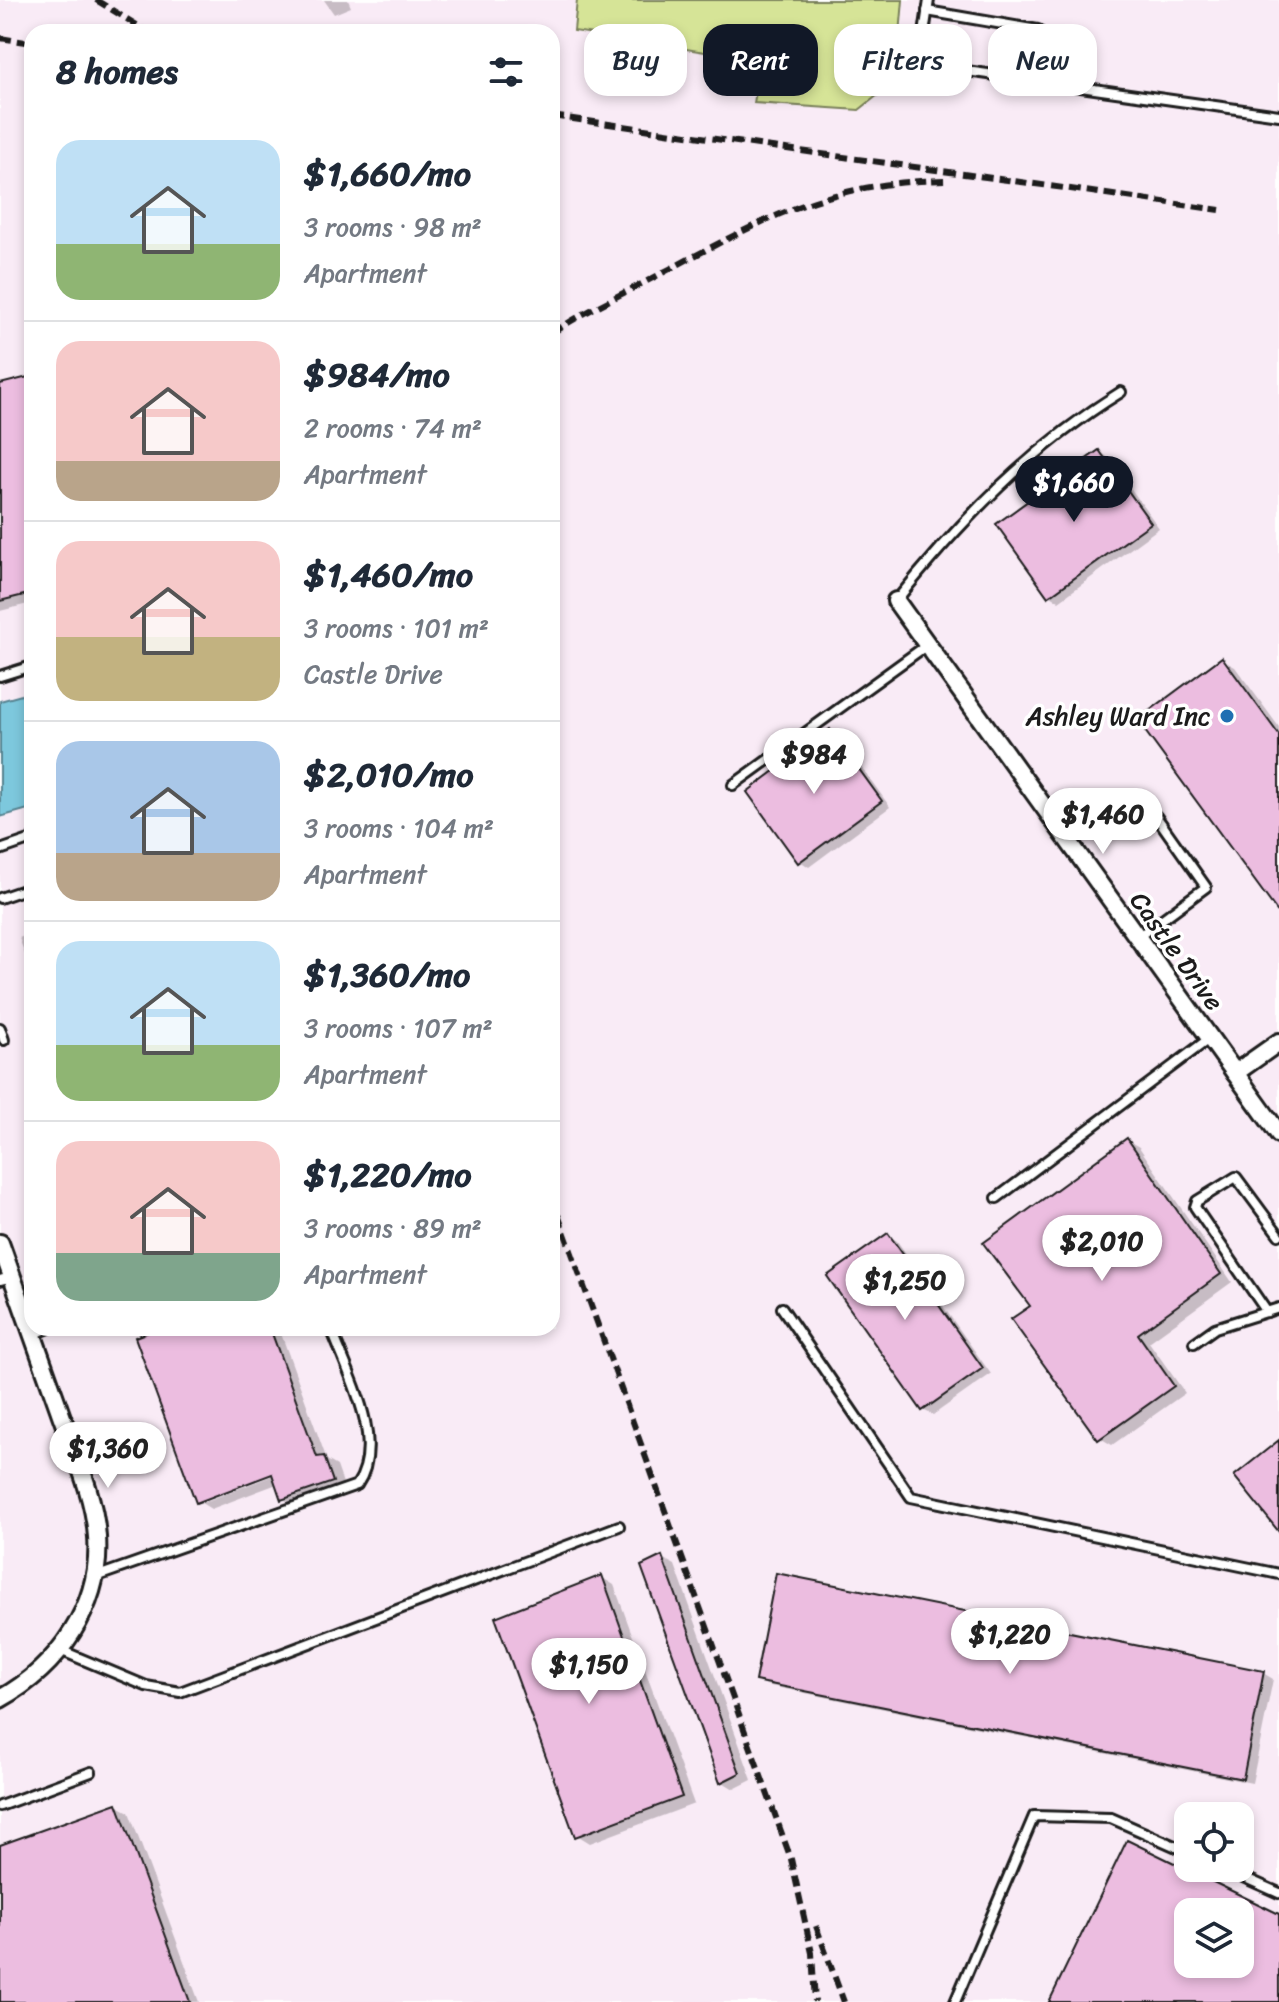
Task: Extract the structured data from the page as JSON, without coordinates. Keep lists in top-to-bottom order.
{
  "streets": {
    "street": ["Castle Drive"]
  },
  "places": ["Ashley Ward Inc"],
  "page": {
    "chip": [
      "Buy",
      "Rent",
      "Filters",
      "New"
    ],
    "heading": "8 homes",
    "list": [
      {
        "name": "$1,660/mo",
        "note": "3 rooms · 98 m² · Apartment"
      },
      {
        "name": "$984/mo",
        "note": "2 rooms · 74 m² · Apartment"
      },
      {
        "name": "$1,460/mo",
        "note": "3 rooms · 101 m² · Castle Drive"
      },
      {
        "name": "$2,010/mo",
        "note": "3 rooms · 104 m² · Apartment"
      },
      {
        "name": "$1,360/mo",
        "note": "3 rooms · 107 m² · Apartment"
      },
      {
        "name": "$1,220/mo",
        "note": "3 rooms · 89 m² · Apartment"
      }
    ],
    "price": [
      "$1,660",
      "$984",
      "$1,460",
      "$2,010",
      "$1,250",
      "$1,360",
      "$1,220",
      "$1,150"
    ]
  }
}
